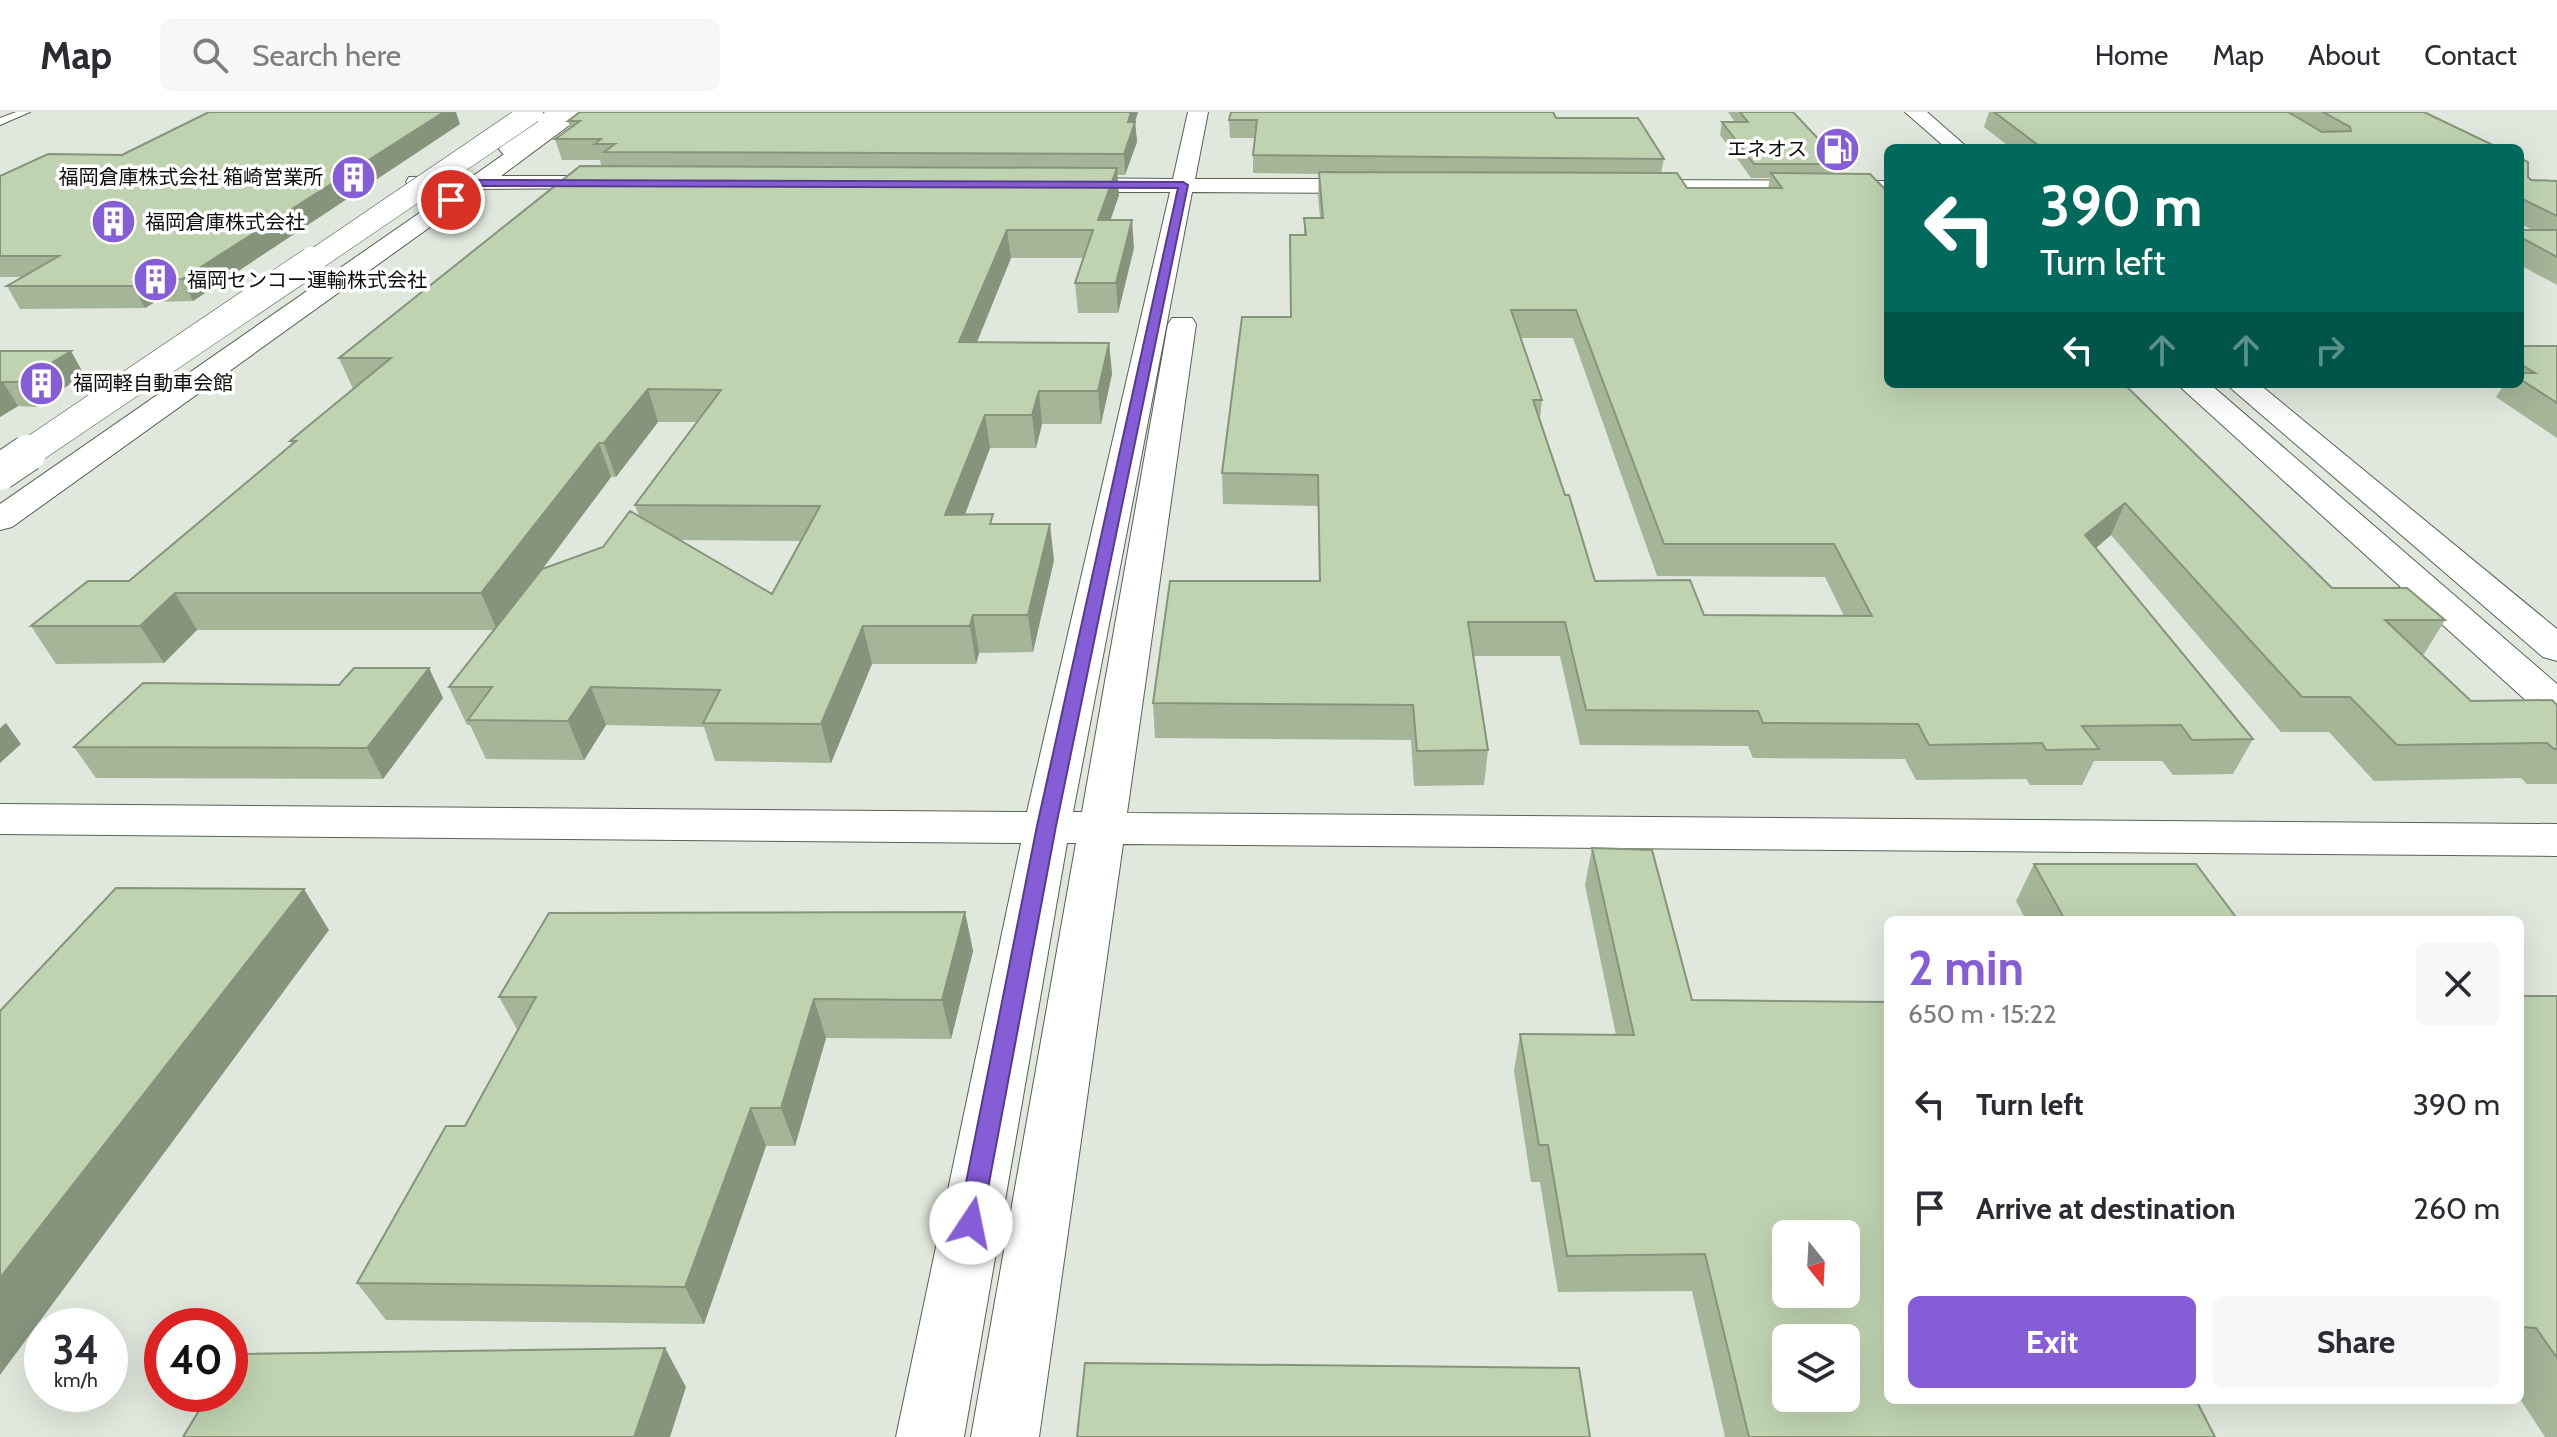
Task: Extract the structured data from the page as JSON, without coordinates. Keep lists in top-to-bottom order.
{
  "places": {
    "fuel station": ["エネオス"],
    "building": [
      "福岡倉庫株式会社 箱崎営業所",
      "福岡倉庫株式会社",
      "福岡センコー運輸株式会社",
      "福岡軽自動車会館"
    ]
  },
  "north": "bottom",
  "page": {
    "header": "Map",
    "search": "Search here",
    "nav": [
      "Home",
      "Map",
      "About",
      "Contact"
    ],
    "turn": ["390 m", "Turn left"],
    "heading": ["2 min", "650 m · 15:22"],
    "list": [
      {
        "name": "Turn left",
        "value": "390 m"
      },
      {
        "name": "Arrive at destination",
        "value": "260 m"
      }
    ],
    "buttons": ["Exit", "Share"],
    "speed": "34 km/h",
    "limit": "40"
  }
}
